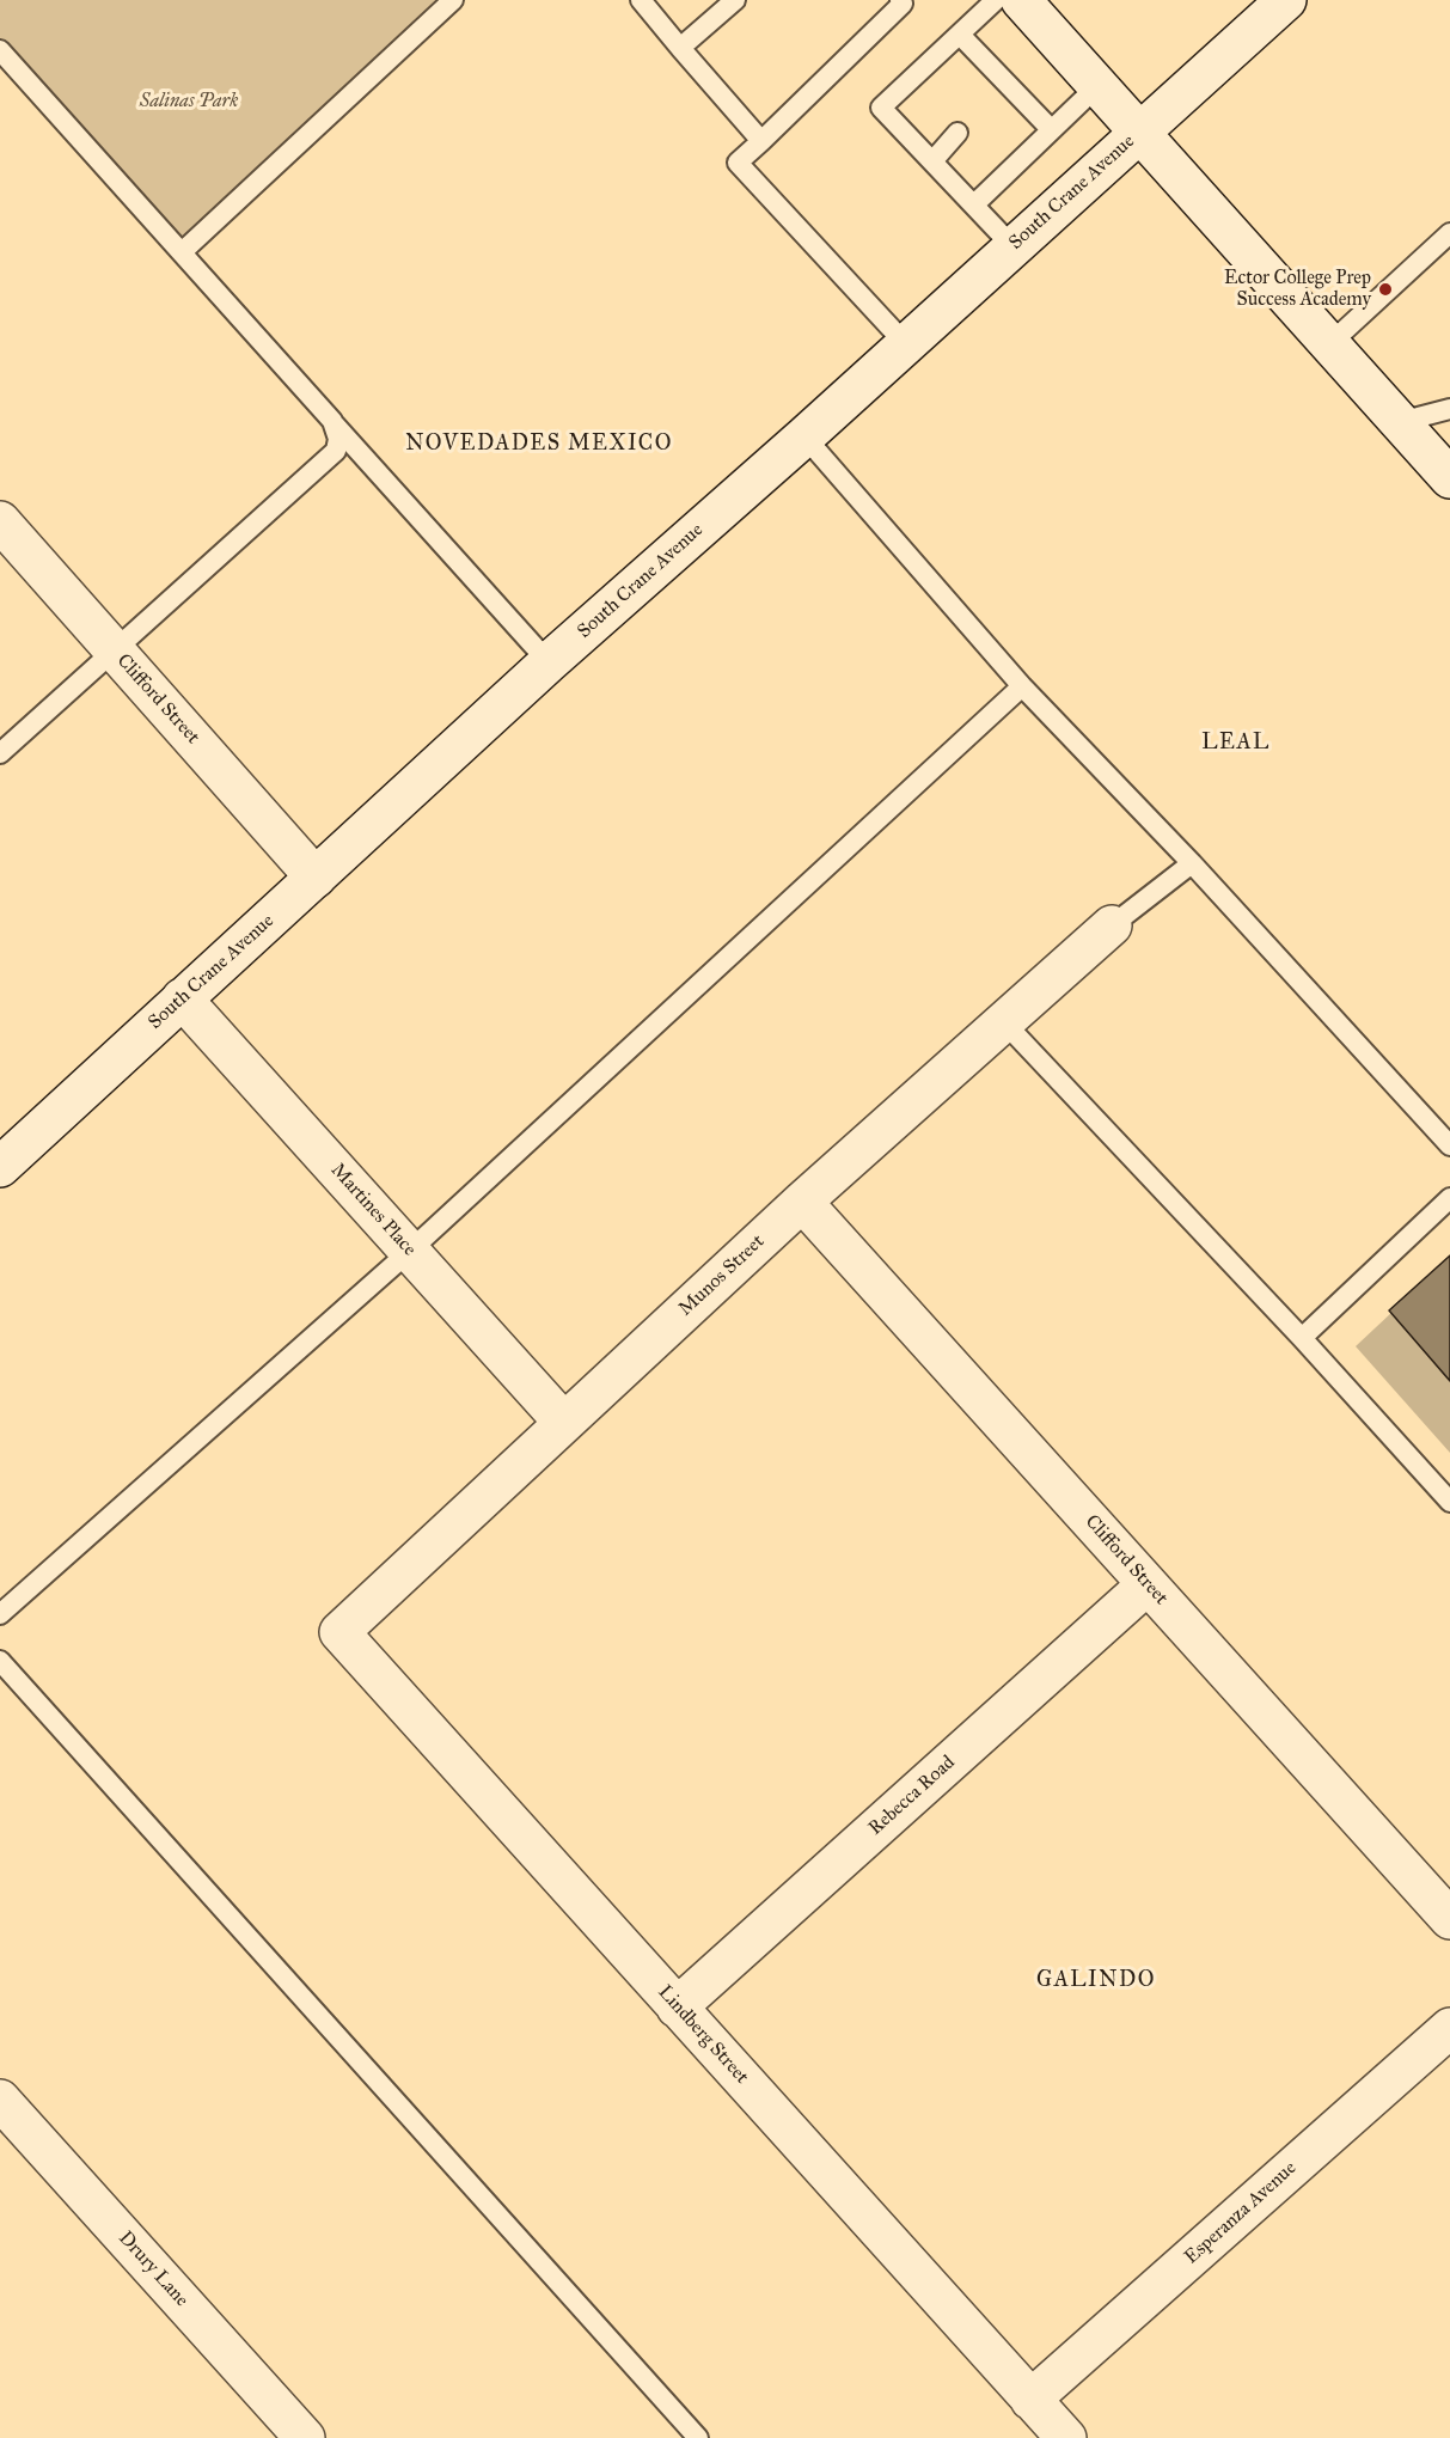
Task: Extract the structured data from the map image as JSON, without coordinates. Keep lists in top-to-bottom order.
{
  "streets": {
    "street": [
      "South Crane Avenue",
      "Clifford Street",
      "Martines Place",
      "Munos Street",
      "Rebecca Road",
      "Lindberg Street",
      "Esperanza Avenue",
      "Drury Lane"
    ]
  },
  "crossings": [
    ["South Crane Avenue", "Clifford Street"],
    ["South Crane Avenue", "Martines Place"],
    ["Clifford Street", "Munos Street"],
    ["Clifford Street", "Rebecca Road"],
    ["Martines Place", "Munos Street"],
    ["Munos Street", "Lindberg Street"],
    ["Rebecca Road", "Lindberg Street"],
    ["Lindberg Street", "Esperanza Avenue"]
  ],
  "districts": ["NOVEDADES MEXICO", "LEAL", "GALINDO"],
  "parks": ["Salinas Park"],
  "places": ["Ector College Prep Success Academy"]
}
